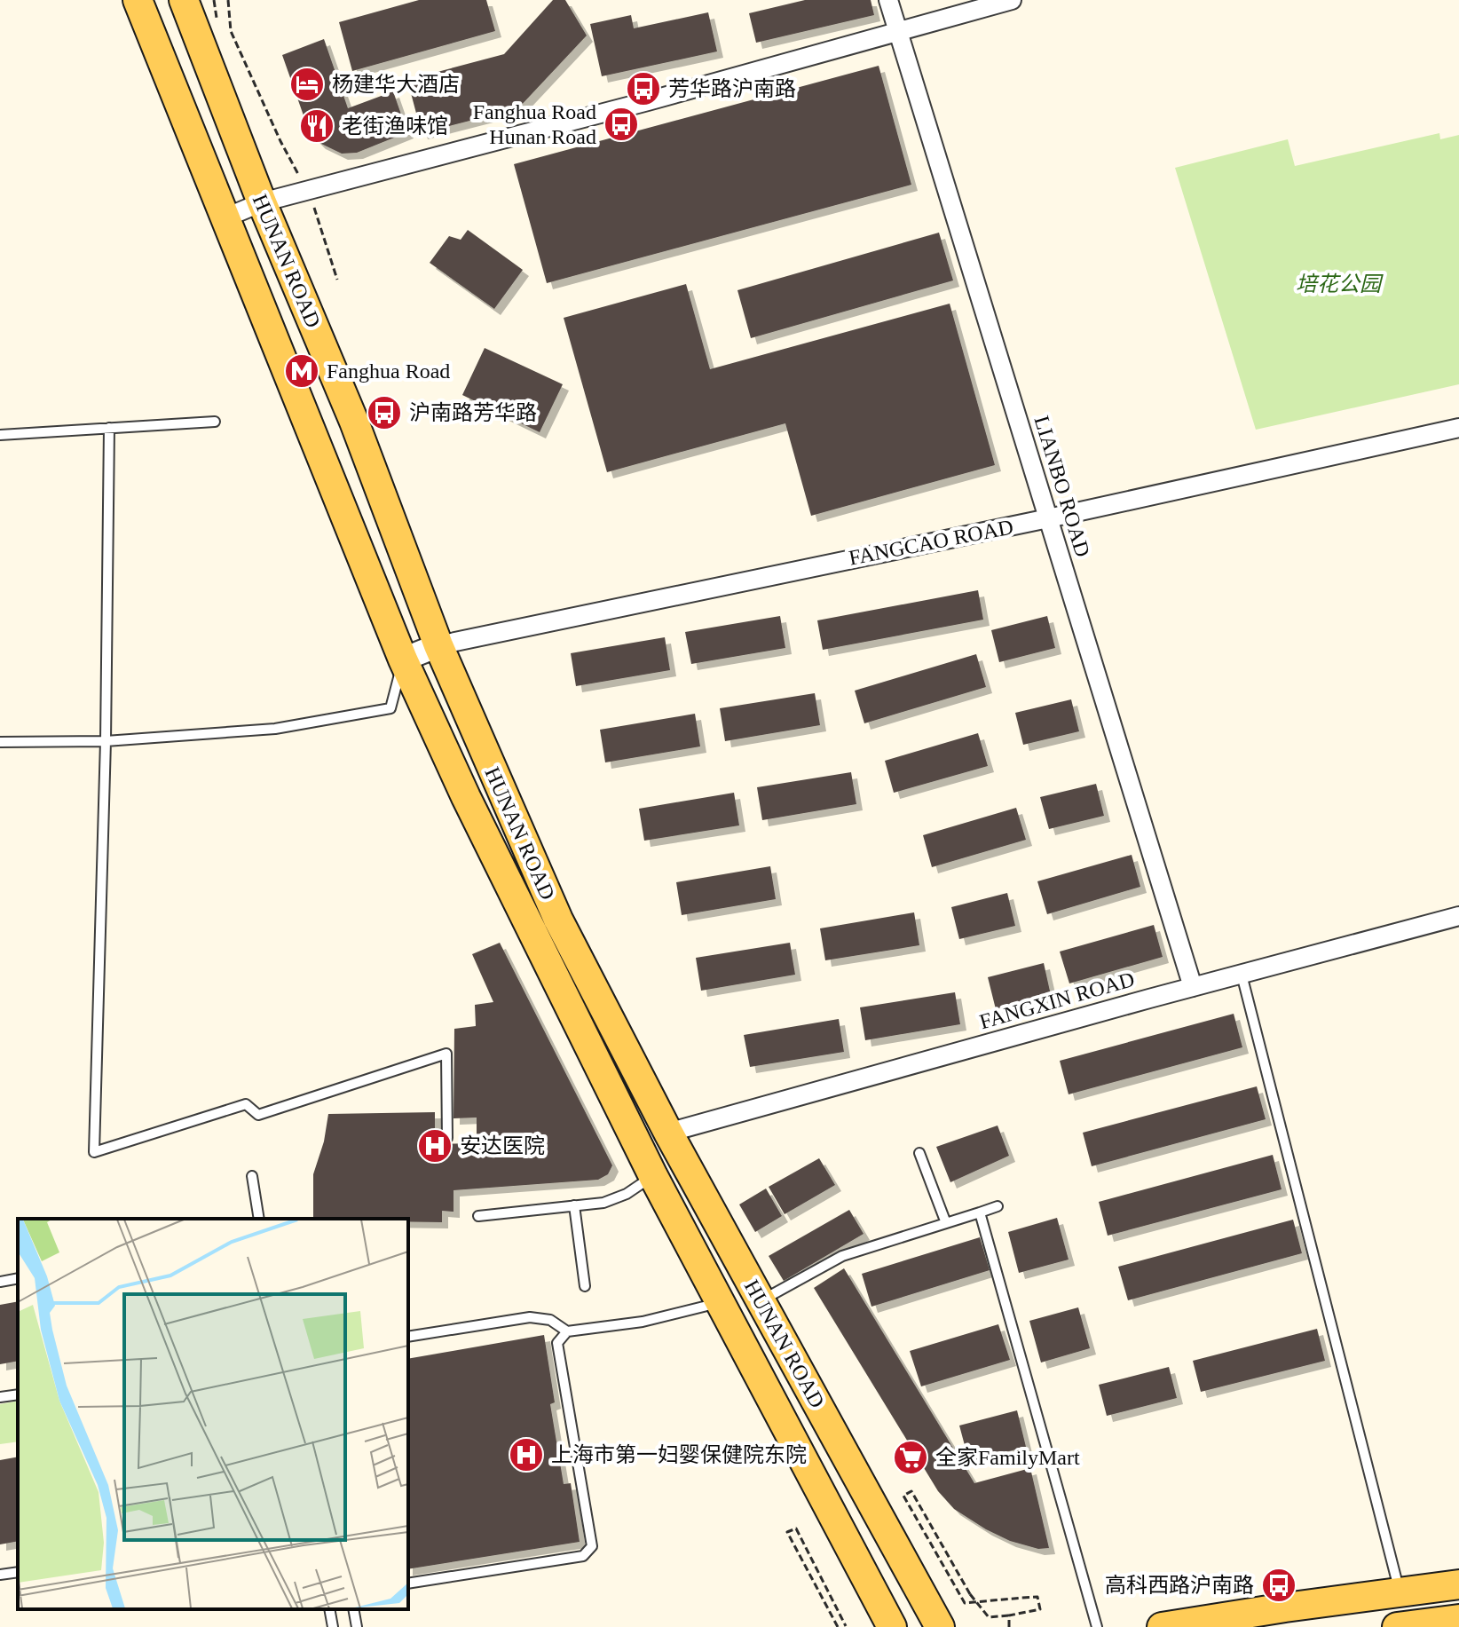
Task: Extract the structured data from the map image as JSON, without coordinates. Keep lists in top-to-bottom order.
{
  "streets": {
    "main road": ["HUNAN ROAD"],
    "street": ["LIANBO ROAD", "FANGCAO ROAD", "FANGXIN ROAD"]
  },
  "crossings": [
    ["HUNAN ROAD", "FANGCAO ROAD"],
    ["HUNAN ROAD", "FANGXIN ROAD"],
    ["LIANBO ROAD", "FANGCAO ROAD"],
    ["LIANBO ROAD", "FANGXIN ROAD"]
  ],
  "parks": ["培花公园"],
  "places": {
    "hotel": ["杨建华大酒店"],
    "bus stop": [
      "芳华路沪南路",
      "Fanghua Road Hunan Road",
      "沪南路芳华路",
      "高科西路沪南路"
    ],
    "restaurant": ["老街渔味馆"],
    "metro station": ["Fanghua Road"],
    "hospital": ["安达医院", "上海市第一妇婴保健院东院"],
    "supermarket": ["全家FamilyMart"]
  }
}
